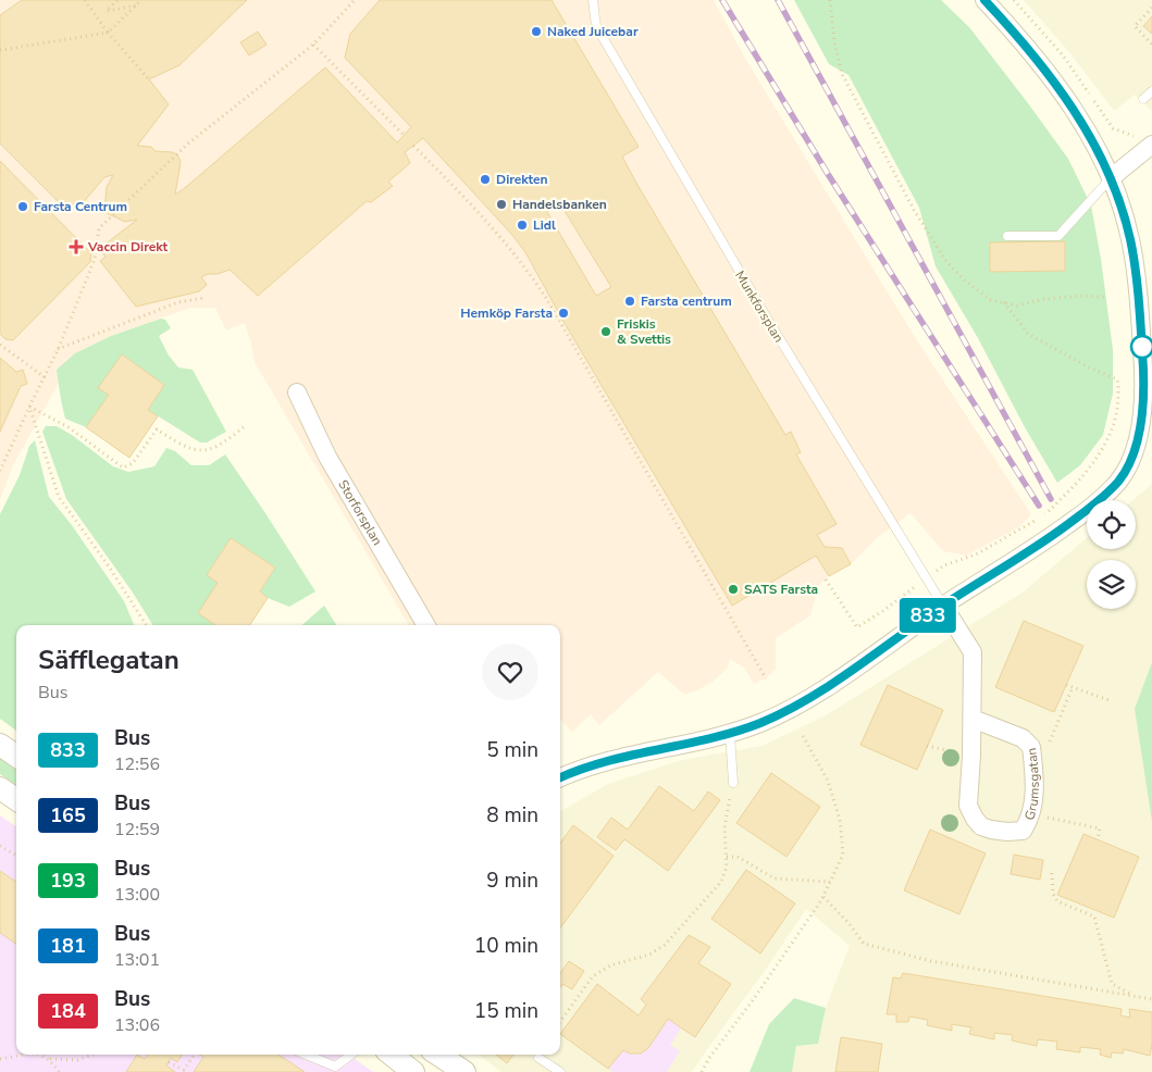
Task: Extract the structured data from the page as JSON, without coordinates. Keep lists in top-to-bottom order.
{
  "streets": {
    "street": ["Storforsplan", "Grumsgatan"],
    "lane": ["Munkforsplan"]
  },
  "crossings": [
    ["Munkforsplan", "Grumsgatan"]
  ],
  "places": {
    "other": [
      "Naked Juicebar",
      "Direkten",
      "Handelsbanken",
      "Farsta Centrum",
      "Lidl",
      "Farsta centrum",
      "Hemköp Farsta",
      "Friskis & Svettis",
      "SATS Farsta"
    ],
    "health": ["Vaccin Direkt"]
  },
  "lines": ["bus line 833"],
  "page": {
    "on_map": "833",
    "heading": ["Säfflegatan", "Bus"],
    "list": [
      {
        "mark": "833",
        "name": "Bus",
        "note": "12:56",
        "value": "5 min"
      },
      {
        "mark": "165",
        "name": "Bus",
        "note": "12:59",
        "value": "8 min"
      },
      {
        "mark": "193",
        "name": "Bus",
        "note": "13:00",
        "value": "9 min"
      },
      {
        "mark": "181",
        "name": "Bus",
        "note": "13:01",
        "value": "10 min"
      },
      {
        "mark": "184",
        "name": "Bus",
        "note": "13:06",
        "value": "15 min"
      }
    ]
  }
}
